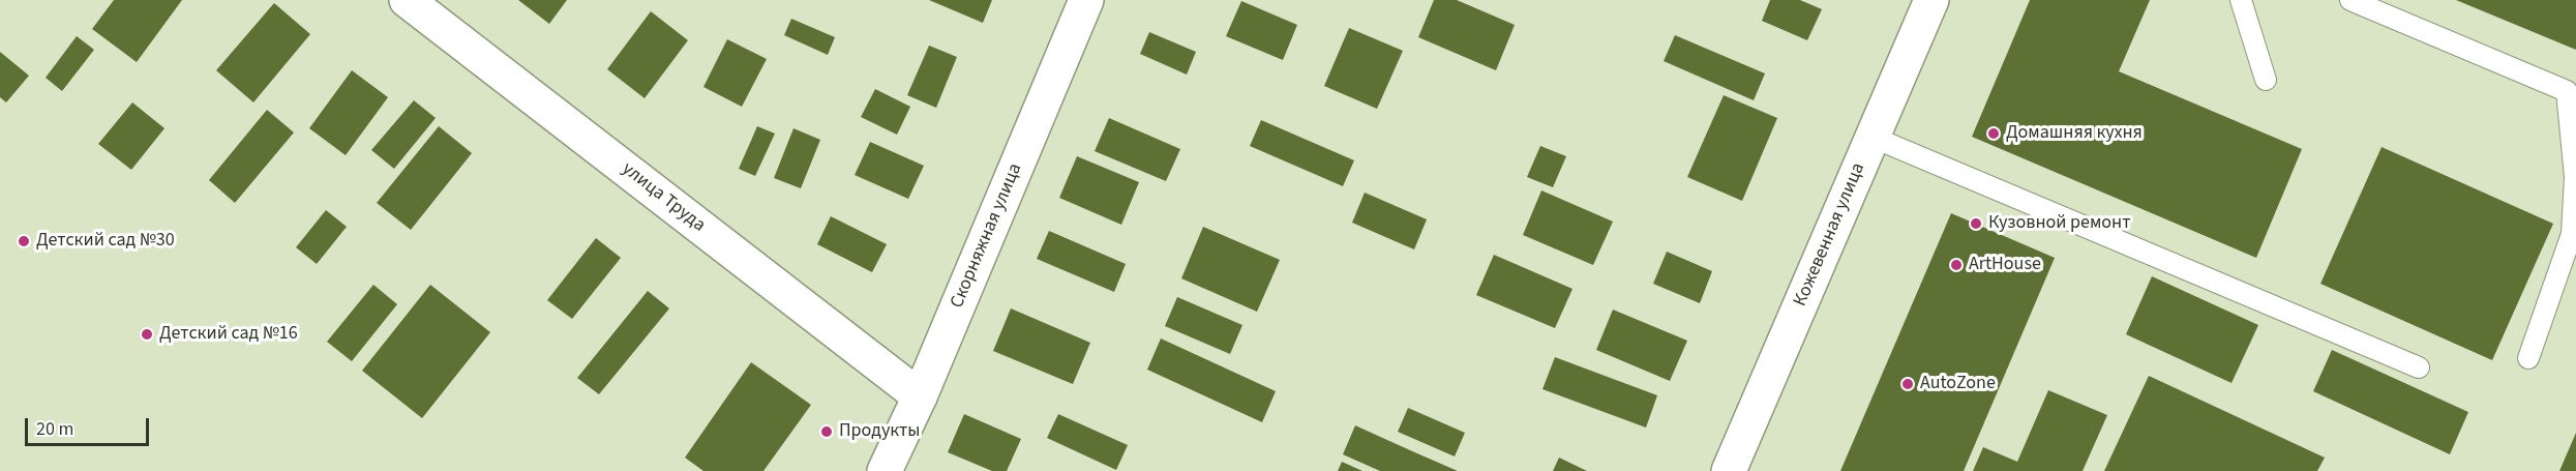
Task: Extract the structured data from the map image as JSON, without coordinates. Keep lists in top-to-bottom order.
{
  "streets": {
    "main road": ["улица Труда", "Кожевенная улица", "Скорняжная улица"]
  },
  "crossings": [
    ["улица Труда", "Скорняжная улица"]
  ],
  "places": [
    "Домашняя кухня",
    "Кузовной ремонт",
    "Детский сад №30",
    "ArtHouse",
    "Детский сад №16",
    "AutoZone",
    "Продукты"
  ],
  "scale_bar": "20 m"
}
